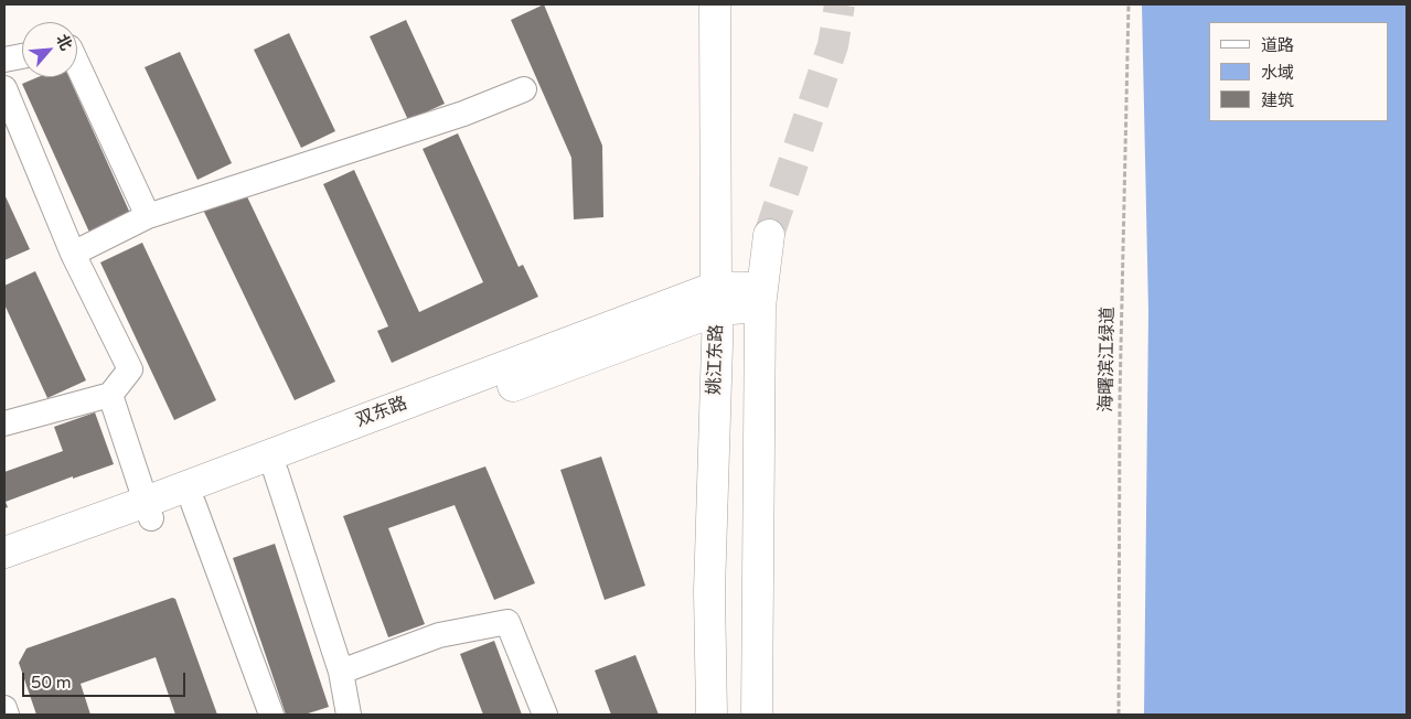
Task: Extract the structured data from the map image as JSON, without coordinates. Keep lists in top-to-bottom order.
{
  "streets": {
    "main road": ["姚江东路", "双东路"],
    "path": ["海曙滨江绿道"]
  },
  "crossings": [
    ["姚江东路", "双东路"]
  ],
  "legend": ["道路", "水域", "建筑"],
  "scale_bar": "50 m",
  "north": "top right"
}
